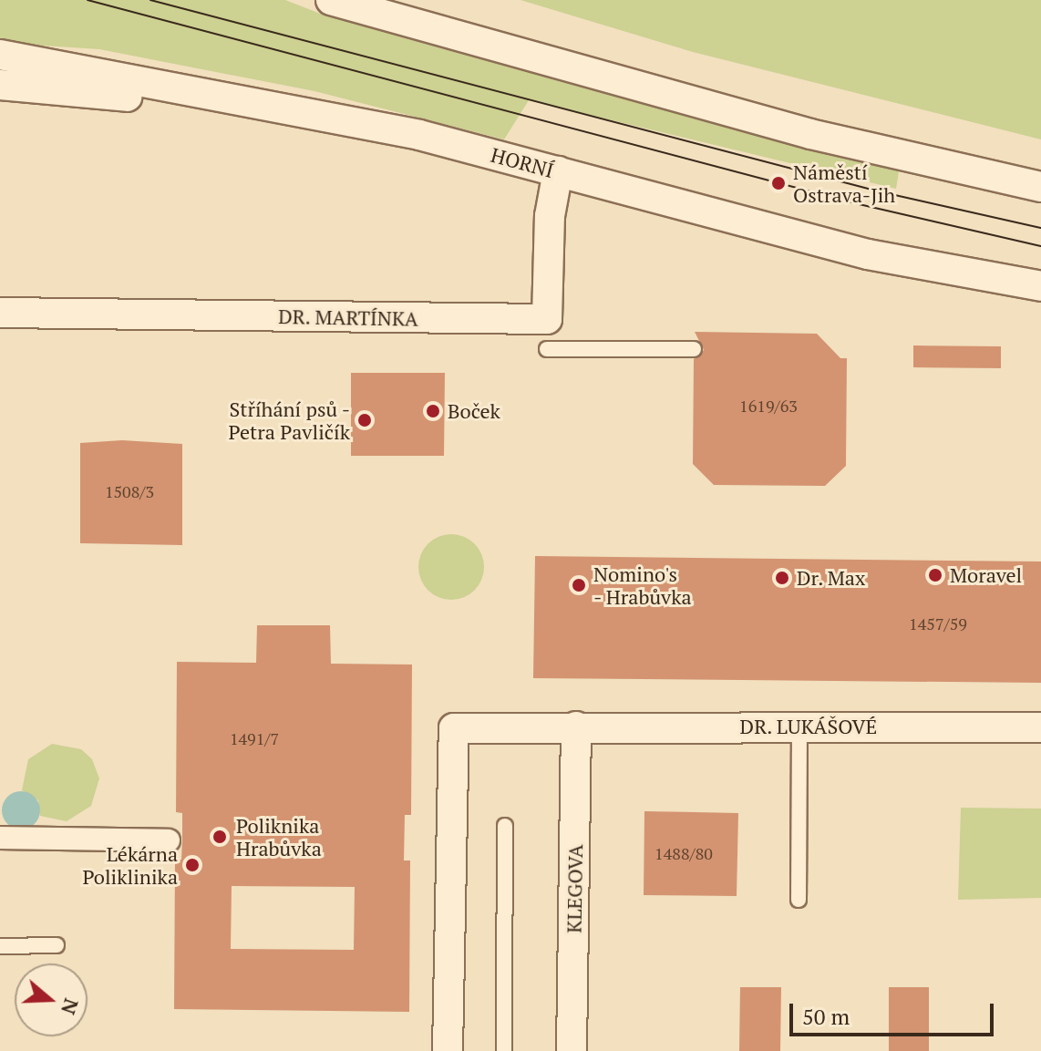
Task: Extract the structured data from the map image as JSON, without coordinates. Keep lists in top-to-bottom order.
{
  "streets": {
    "street": [
      "HORNÍ",
      "DR. MARTÍNKA",
      "DR. LUKÁŠOVÉ",
      "KLEGOVA"
    ]
  },
  "crossings": [
    ["HORNÍ", "DR. MARTÍNKA"],
    ["DR. LUKÁŠOVÉ", "KLEGOVA"]
  ],
  "places": [
    "Náměstí Ostrava-Jih",
    "Boček",
    "Stříhání psů - Petra Pavličík",
    "Moravel",
    "Dr. Max",
    "Nomino's - Hrabůvka",
    "Poliknika Hrabůvka",
    "Lékárna Poliklinika"
  ],
  "house_numbers": [
    "1619/63",
    "1508/3",
    "1457/59",
    "1491/7",
    "1488/80"
  ],
  "scale_bar": "50 m",
  "north": "right"
}
